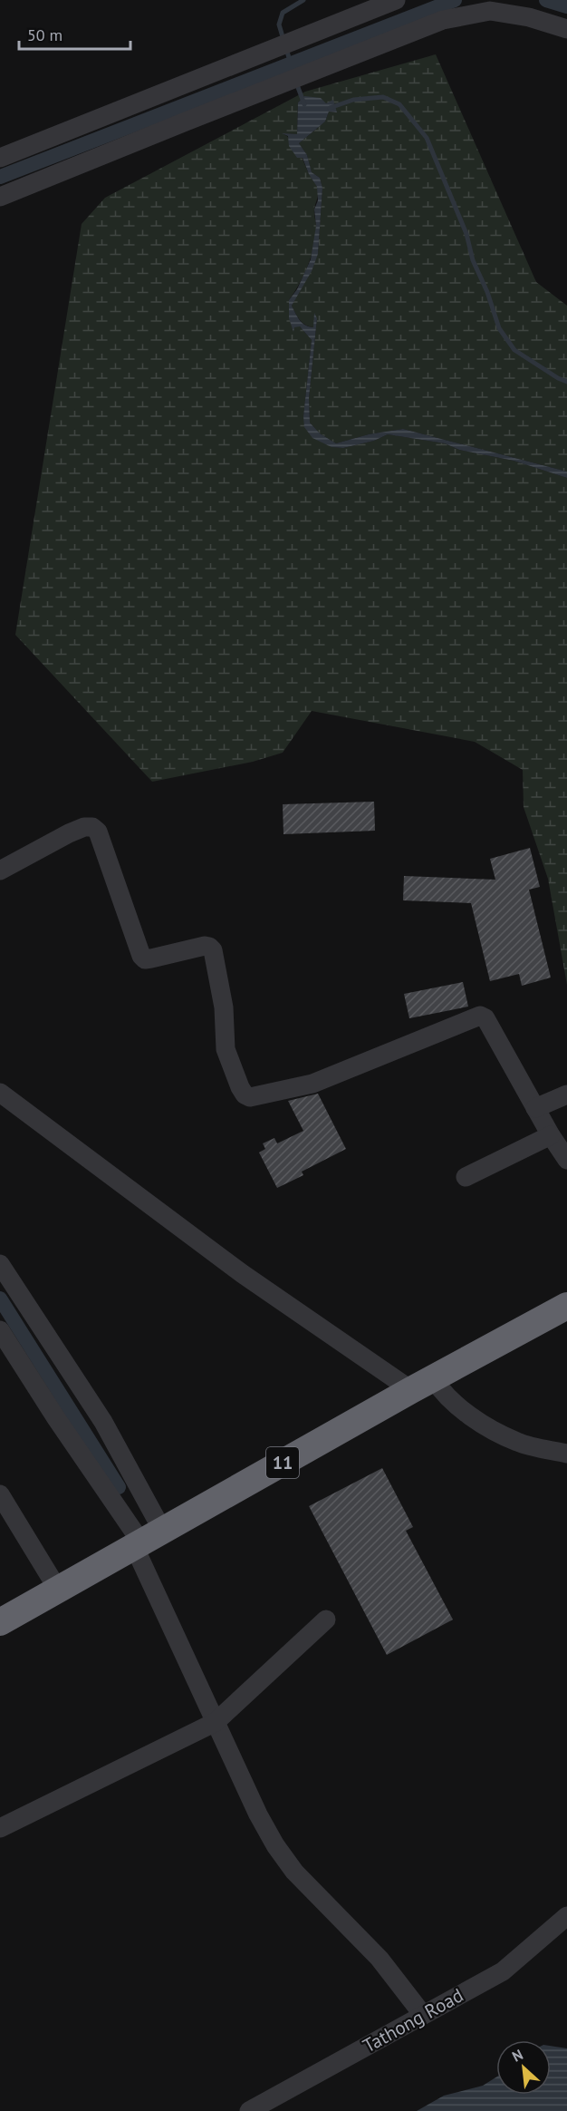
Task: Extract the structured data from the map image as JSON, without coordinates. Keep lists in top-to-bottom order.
{
  "streets": {
    "highway": ["11"],
    "street": ["Tathong Road"]
  },
  "scale_bar": "50 m",
  "north": "top left"
}
